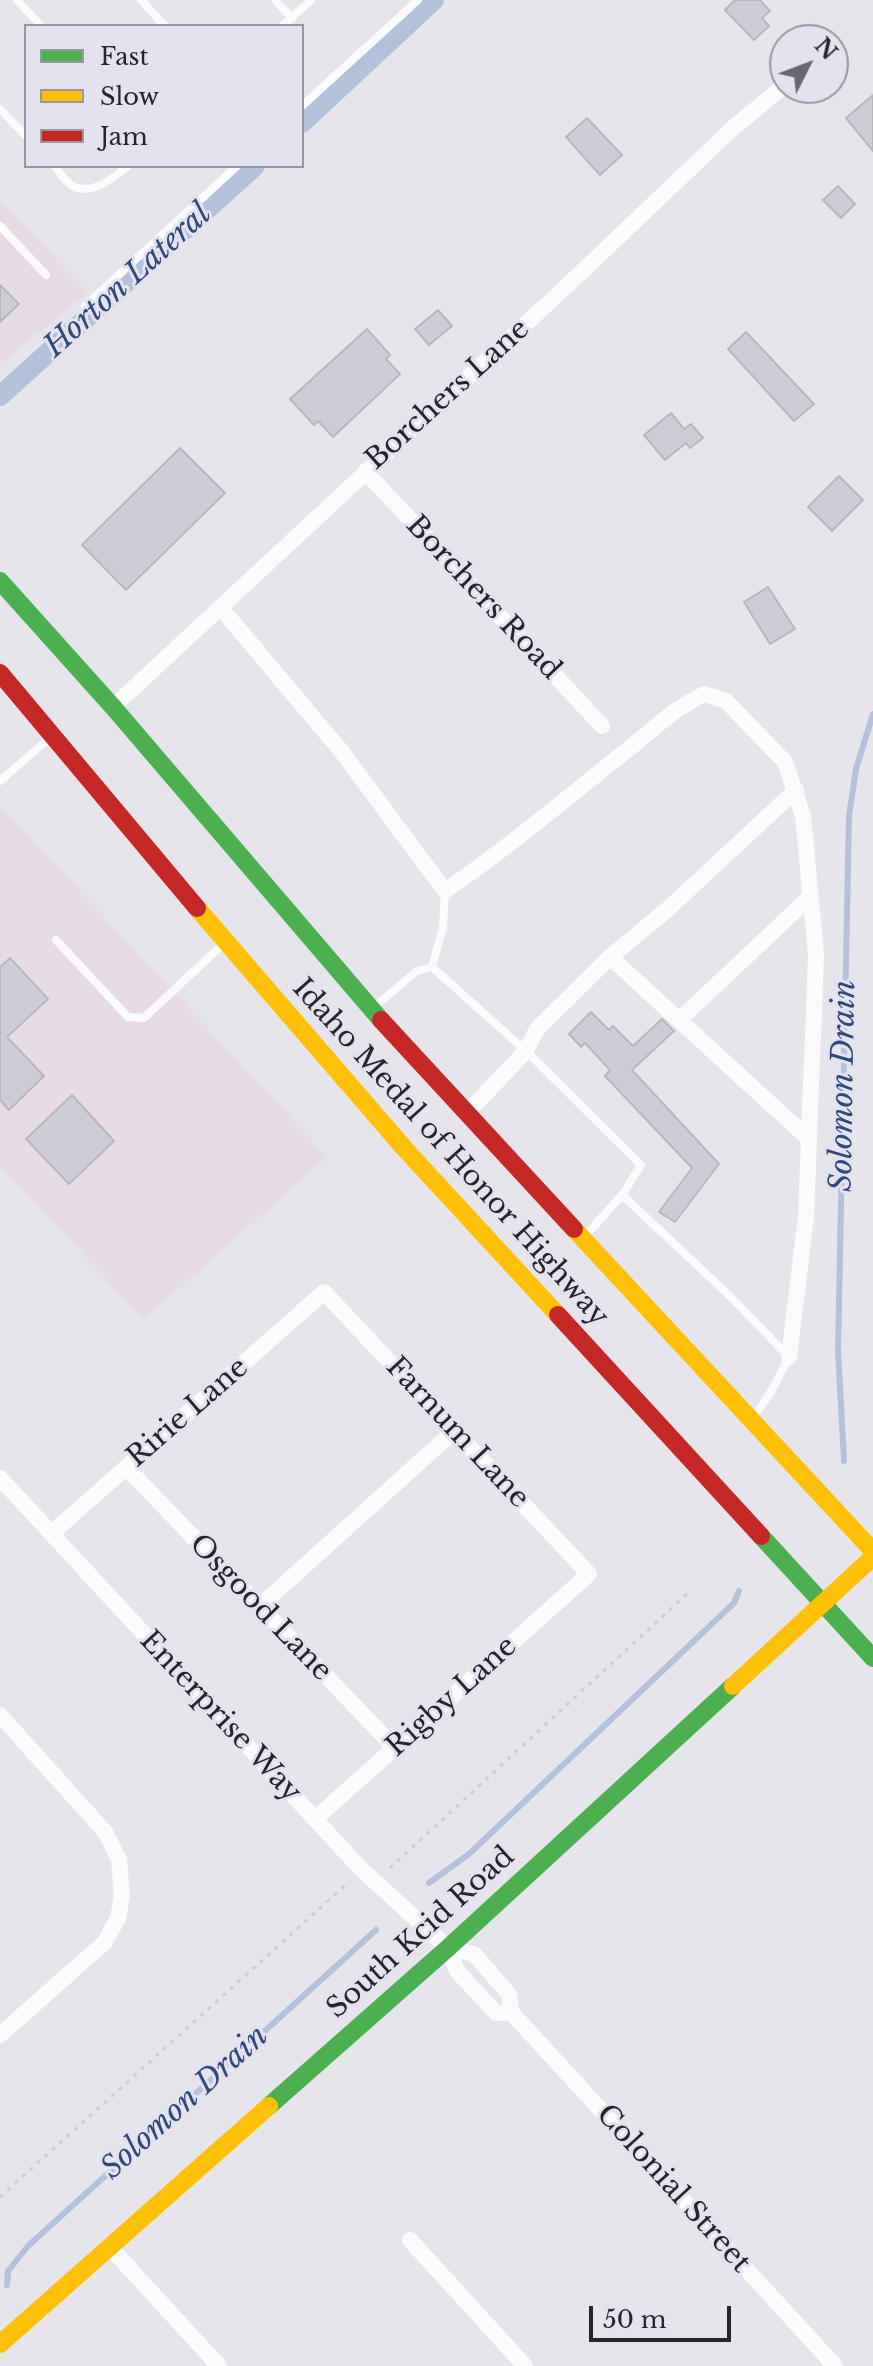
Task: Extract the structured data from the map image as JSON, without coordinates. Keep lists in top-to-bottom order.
{
  "streets": {
    "main road": ["Idaho Medal of Honor Highway", "South Kcid Road"],
    "street": [
      "Borchers Lane",
      "Borchers Road",
      "Ririe Lane",
      "Farnum Lane",
      "Osgood Lane",
      "Rigby Lane",
      "Enterprise Way",
      "Colonial Street"
    ]
  },
  "crossings": [
    ["Borchers Lane", "Borchers Road"],
    ["Borchers Lane", "Idaho Medal of Honor Highway"],
    ["Idaho Medal of Honor Highway", "South Kcid Road"],
    ["Ririe Lane", "Farnum Lane"],
    ["Ririe Lane", "Osgood Lane"],
    ["Ririe Lane", "Enterprise Way"],
    ["Farnum Lane", "Rigby Lane"],
    ["Osgood Lane", "Rigby Lane"],
    ["Rigby Lane", "Enterprise Way"],
    ["Enterprise Way", "South Kcid Road"],
    ["Enterprise Way", "Colonial Street"],
    ["South Kcid Road", "Colonial Street"]
  ],
  "water": ["Horton Lateral", "Solomon Drain"],
  "legend": ["Fast", "Slow", "Jam"],
  "scale_bar": "50 m",
  "north": "top right"
}
